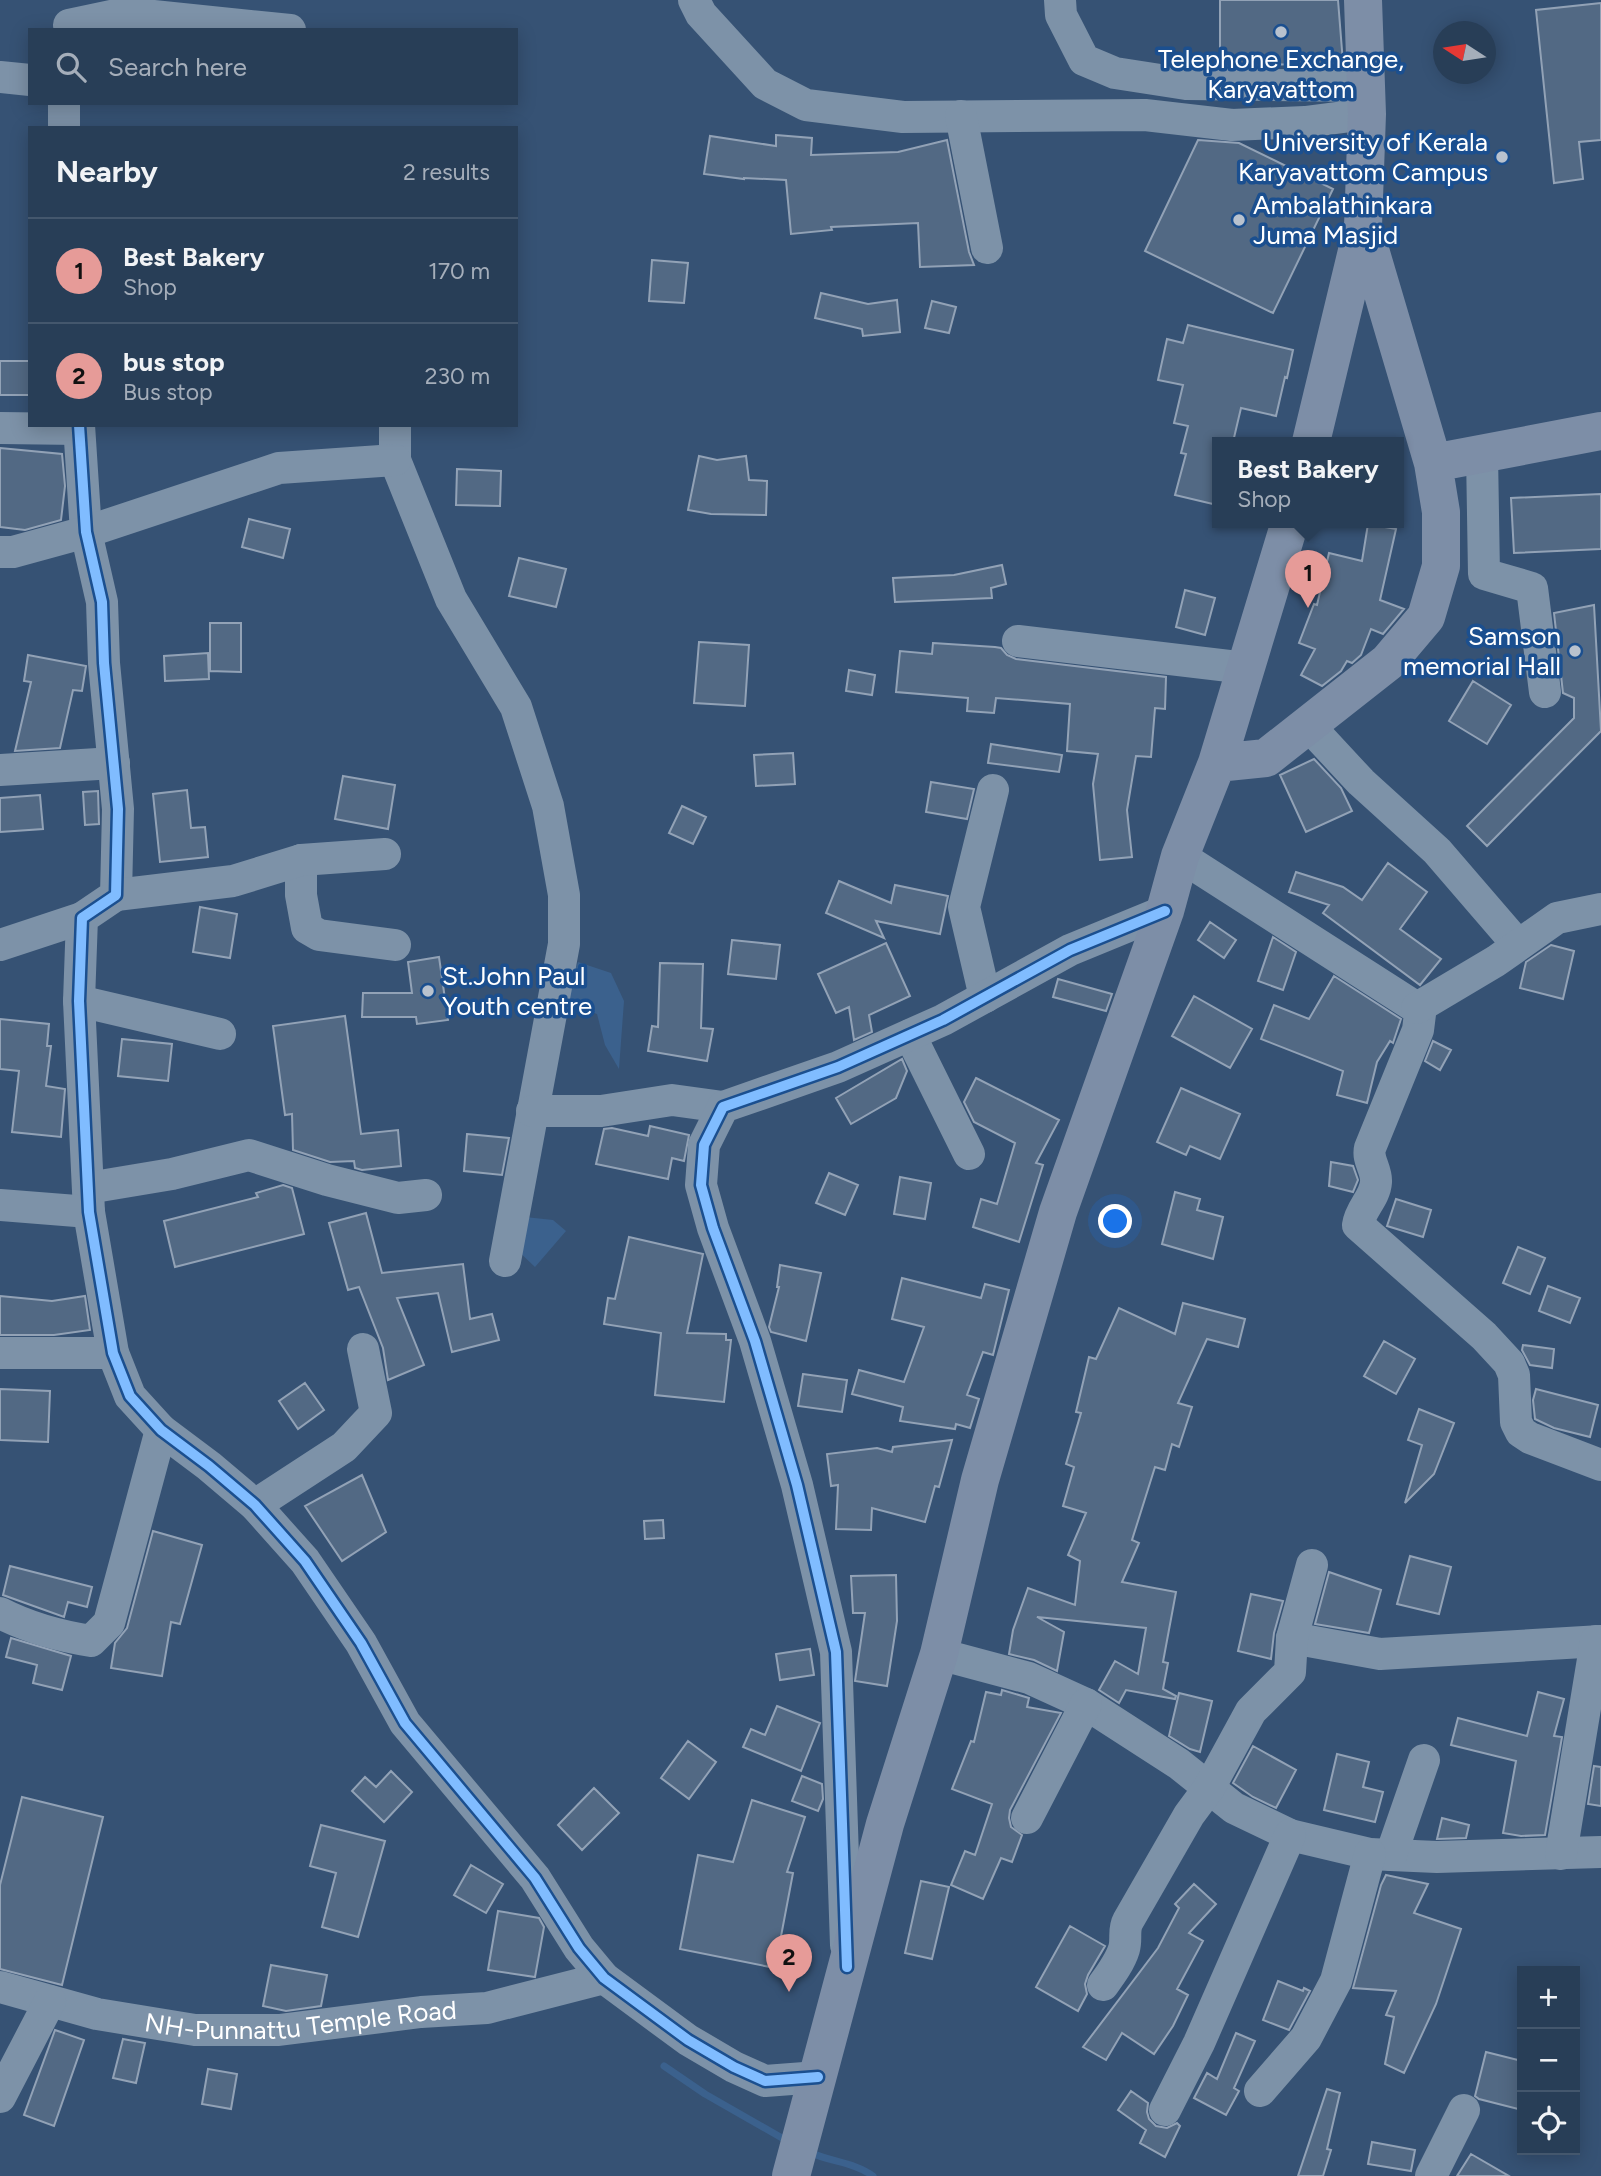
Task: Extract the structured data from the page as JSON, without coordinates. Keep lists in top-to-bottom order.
{
  "streets": {
    "street": ["NH-Punnattu Temple Road"]
  },
  "places": [
    "Telephone Exchange, Karyavattom",
    "University of Kerala Karyavattom Campus",
    "Ambalathinkara Juma Masjid",
    "Samson memorial Hall",
    "St.John Paul Youth centre"
  ],
  "north": "left",
  "page": {
    "search": "Search here",
    "heading": ["Nearby", "2 results"],
    "list": [
      {
        "mark": "1",
        "name": "Best Bakery",
        "note": "Shop",
        "value": "170 m"
      },
      {
        "mark": "2",
        "name": "bus stop",
        "note": "Bus stop",
        "value": "230 m"
      }
    ],
    "popup": ["Best Bakery", "Shop"],
    "pins": ["1", "2"],
    "map_buttons": ["+", "−"]
  }
}
